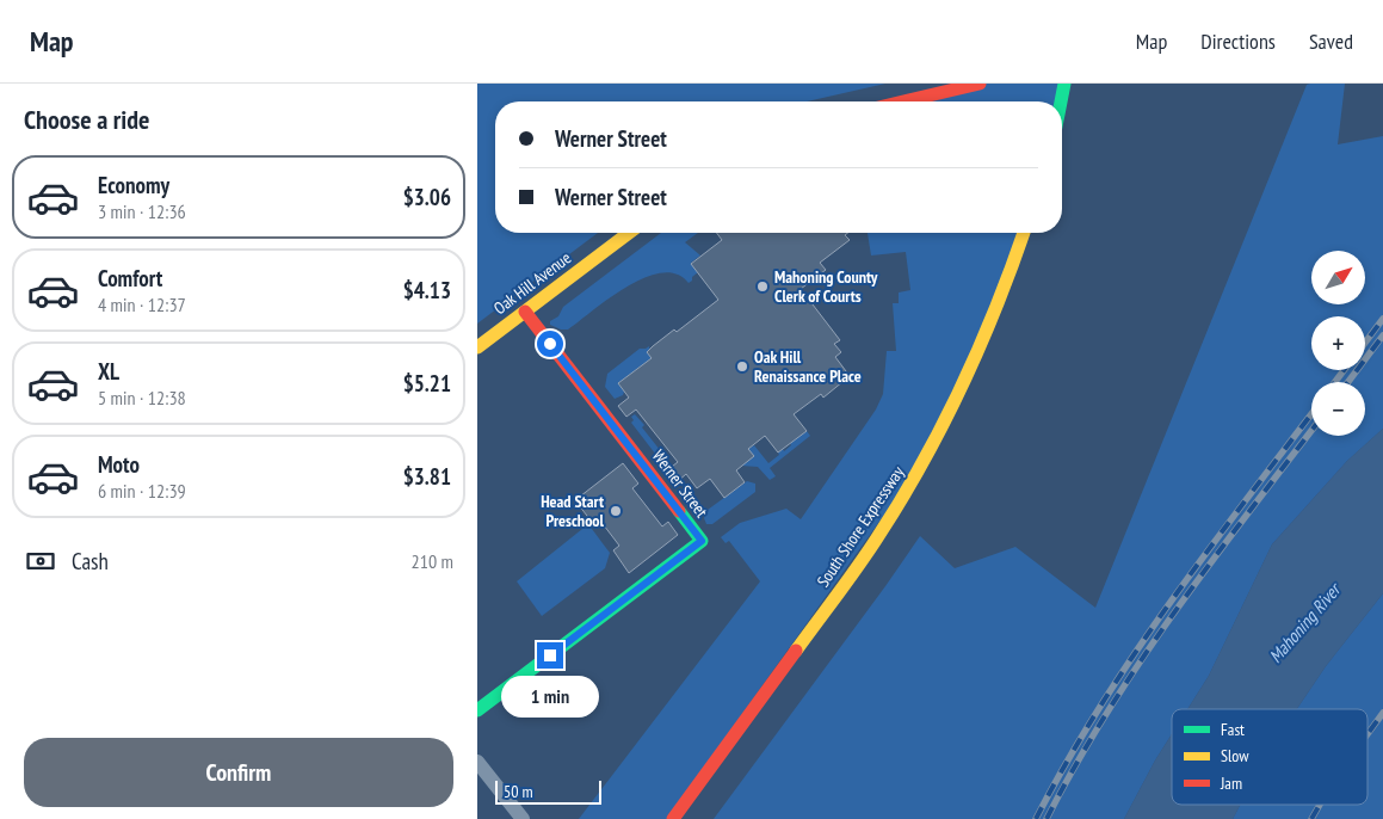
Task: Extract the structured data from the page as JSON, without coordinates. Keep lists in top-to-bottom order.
{
  "streets": {
    "main road": ["Oak Hill Avenue", "Werner Street", "South Shore Expressway"]
  },
  "crossings": [
    ["Oak Hill Avenue", "Werner Street"]
  ],
  "water": ["Mahoning River"],
  "places": ["Mahoning County Clerk of Courts", "Oak Hill Renaissance Place", "Head Start Preschool"],
  "legend": ["Fast", "Slow", "Jam"],
  "scale_bar": "50 m",
  "north": "top right",
  "page": {
    "header": "Map",
    "nav": ["Map", "Directions", "Saved"],
    "heading": "Choose a ride",
    "banner": ["Werner Street", "Werner Street"],
    "list": [
      {
        "name": "Economy",
        "note": "3 min · 12:36",
        "value": "$3.06"
      },
      {
        "name": "Comfort",
        "note": "4 min · 12:37",
        "value": "$4.13"
      },
      {
        "name": "XL",
        "note": "5 min · 12:38",
        "value": "$5.21"
      },
      {
        "name": "Moto",
        "note": "6 min · 12:39",
        "value": "$3.81"
      }
    ],
    "map_buttons": ["+", "−"],
    "pay": ["Cash", "210 m"],
    "bubble": "1 min",
    "buttons": "Confirm",
    "scale": "50 m"
  }
}
